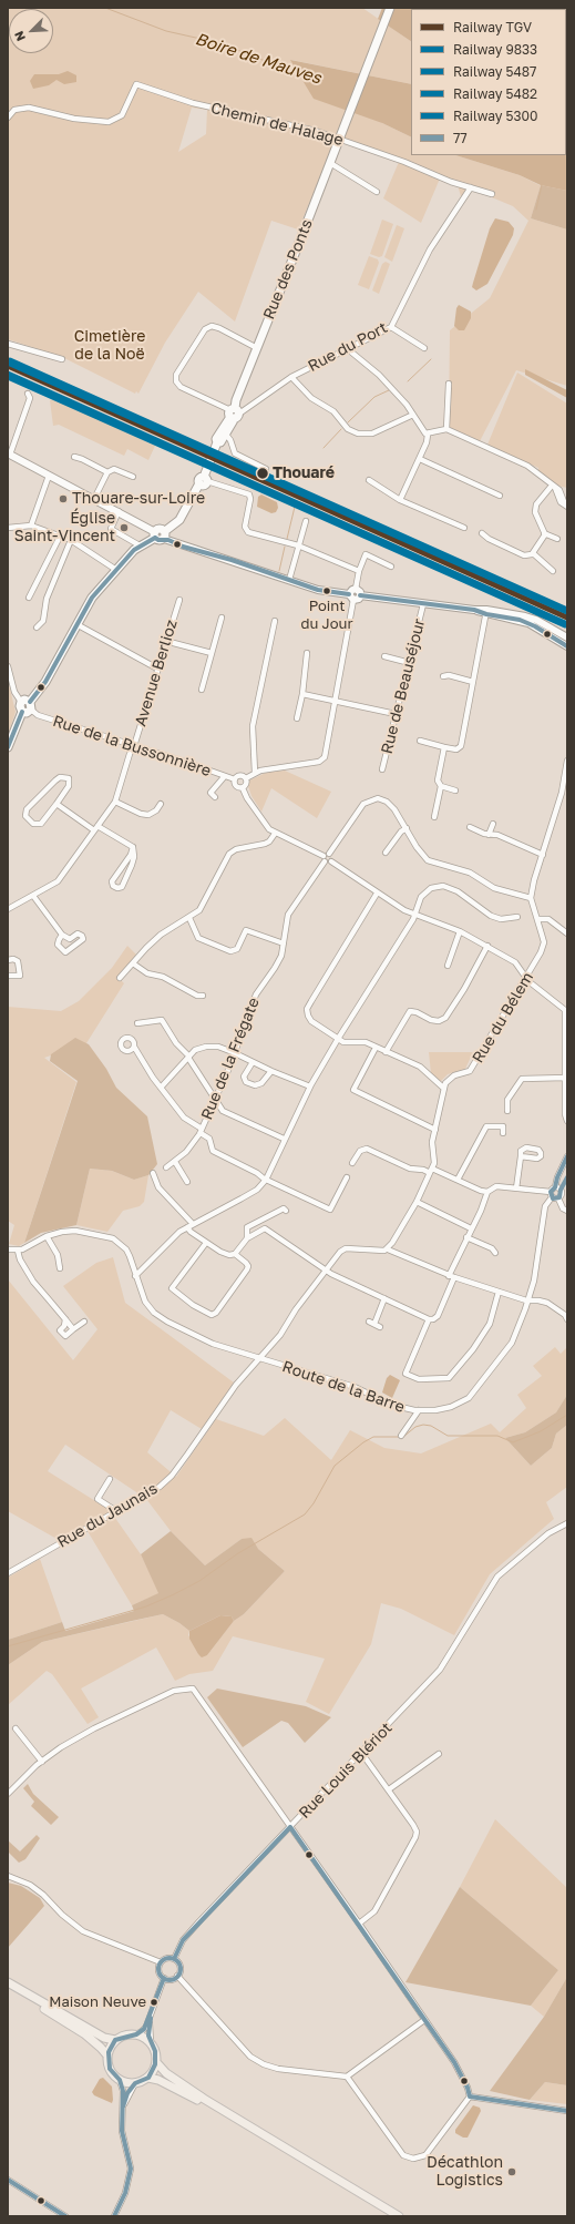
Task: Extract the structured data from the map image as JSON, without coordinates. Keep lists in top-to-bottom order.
{
  "streets": {
    "main road": ["Rue des Ponts"],
    "street": [
      "Chemin de Halage",
      "Rue du Port",
      "Avenue Berlioz",
      "Rue de Beauséjour",
      "Rue de la Bussonnière",
      "Rue du Bélem",
      "Rue de la Frégate",
      "Route de la Barre",
      "Rue du Jaunais",
      "Rue Louis Blériot"
    ]
  },
  "crossings": [
    ["Chemin de Halage", "Rue des Ponts"],
    ["Chemin de Halage", "Rue du Port"],
    ["Rue des Ponts", "Rue du Port"],
    ["Avenue Berlioz", "Rue de la Bussonnière"],
    ["Route de la Barre", "Rue du Jaunais"]
  ],
  "water": ["Boire de Mauves"],
  "parks": ["Cimetière de la Noë"],
  "places": [
    "Thouaré",
    "Thouare-sur-Loire",
    "Église Saint-Vincent",
    "Point du Jour",
    "Maison Neuve",
    "Décathlon Logistics"
  ],
  "lines": [
    "rail line 5487",
    "rail line 5300",
    "rail line TGV",
    "rail line 9833",
    "rail line 5482",
    "transit line 77"
  ],
  "legend": [
    "Railway TGV",
    "Railway 9833",
    "Railway 5487",
    "Railway 5482",
    "Railway 5300",
    "77"
  ],
  "north": "bottom left"
}
